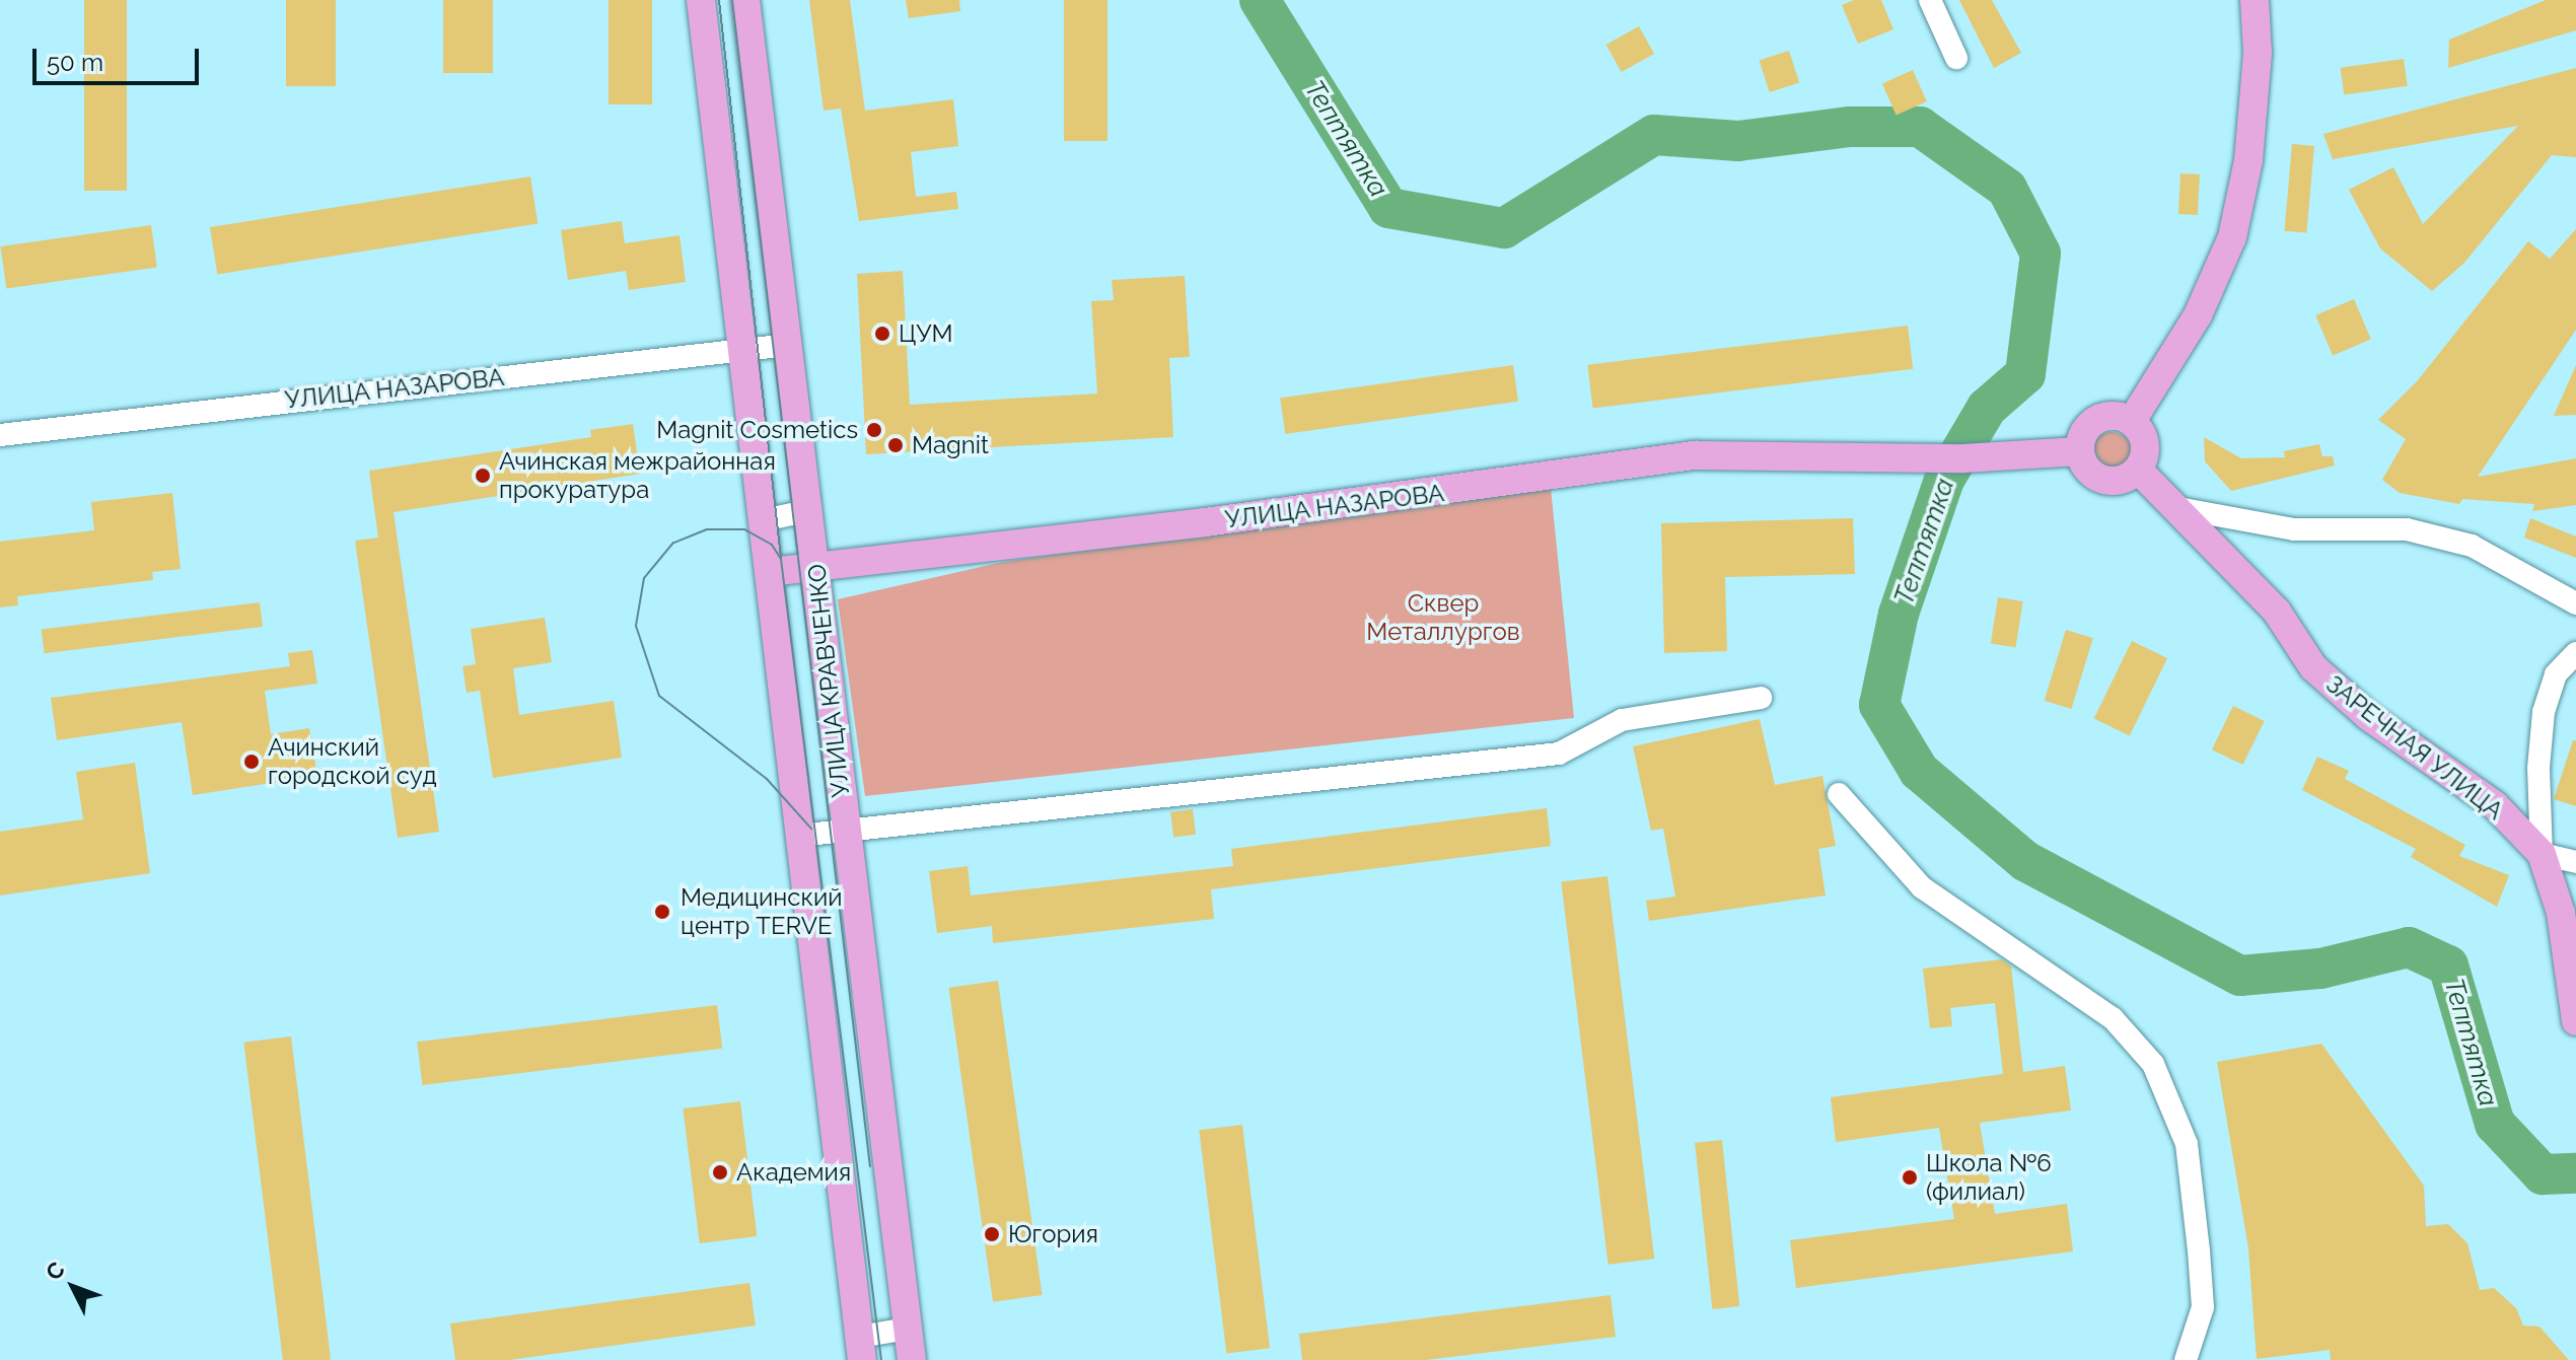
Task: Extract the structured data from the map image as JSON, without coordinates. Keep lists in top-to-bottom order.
{
  "streets": {
    "main road": ["УЛИЦА НАЗАРОВА", "УЛИЦА КРАВЧЕНКО", "ЗАРЕЧНАЯ УЛИЦА"]
  },
  "crossings": [
    ["УЛИЦА НАЗАРОВА", "УЛИЦА КРАВЧЕНКО"],
    ["УЛИЦА НАЗАРОВА", "ЗАРЕЧНАЯ УЛИЦА"]
  ],
  "water": ["Тептятка"],
  "parks": ["Сквер Металлургов"],
  "places": [
    "ЦУМ",
    "Magnit Cosmetics",
    "Magnit",
    "Ачинская межрайонная прокуратура",
    "Ачинский городской суд",
    "Медицинский центр TERVE",
    "Академия",
    "Школа №6 (филиал)",
    "Югория"
  ],
  "scale_bar": "50 m",
  "north": "top left"
}
